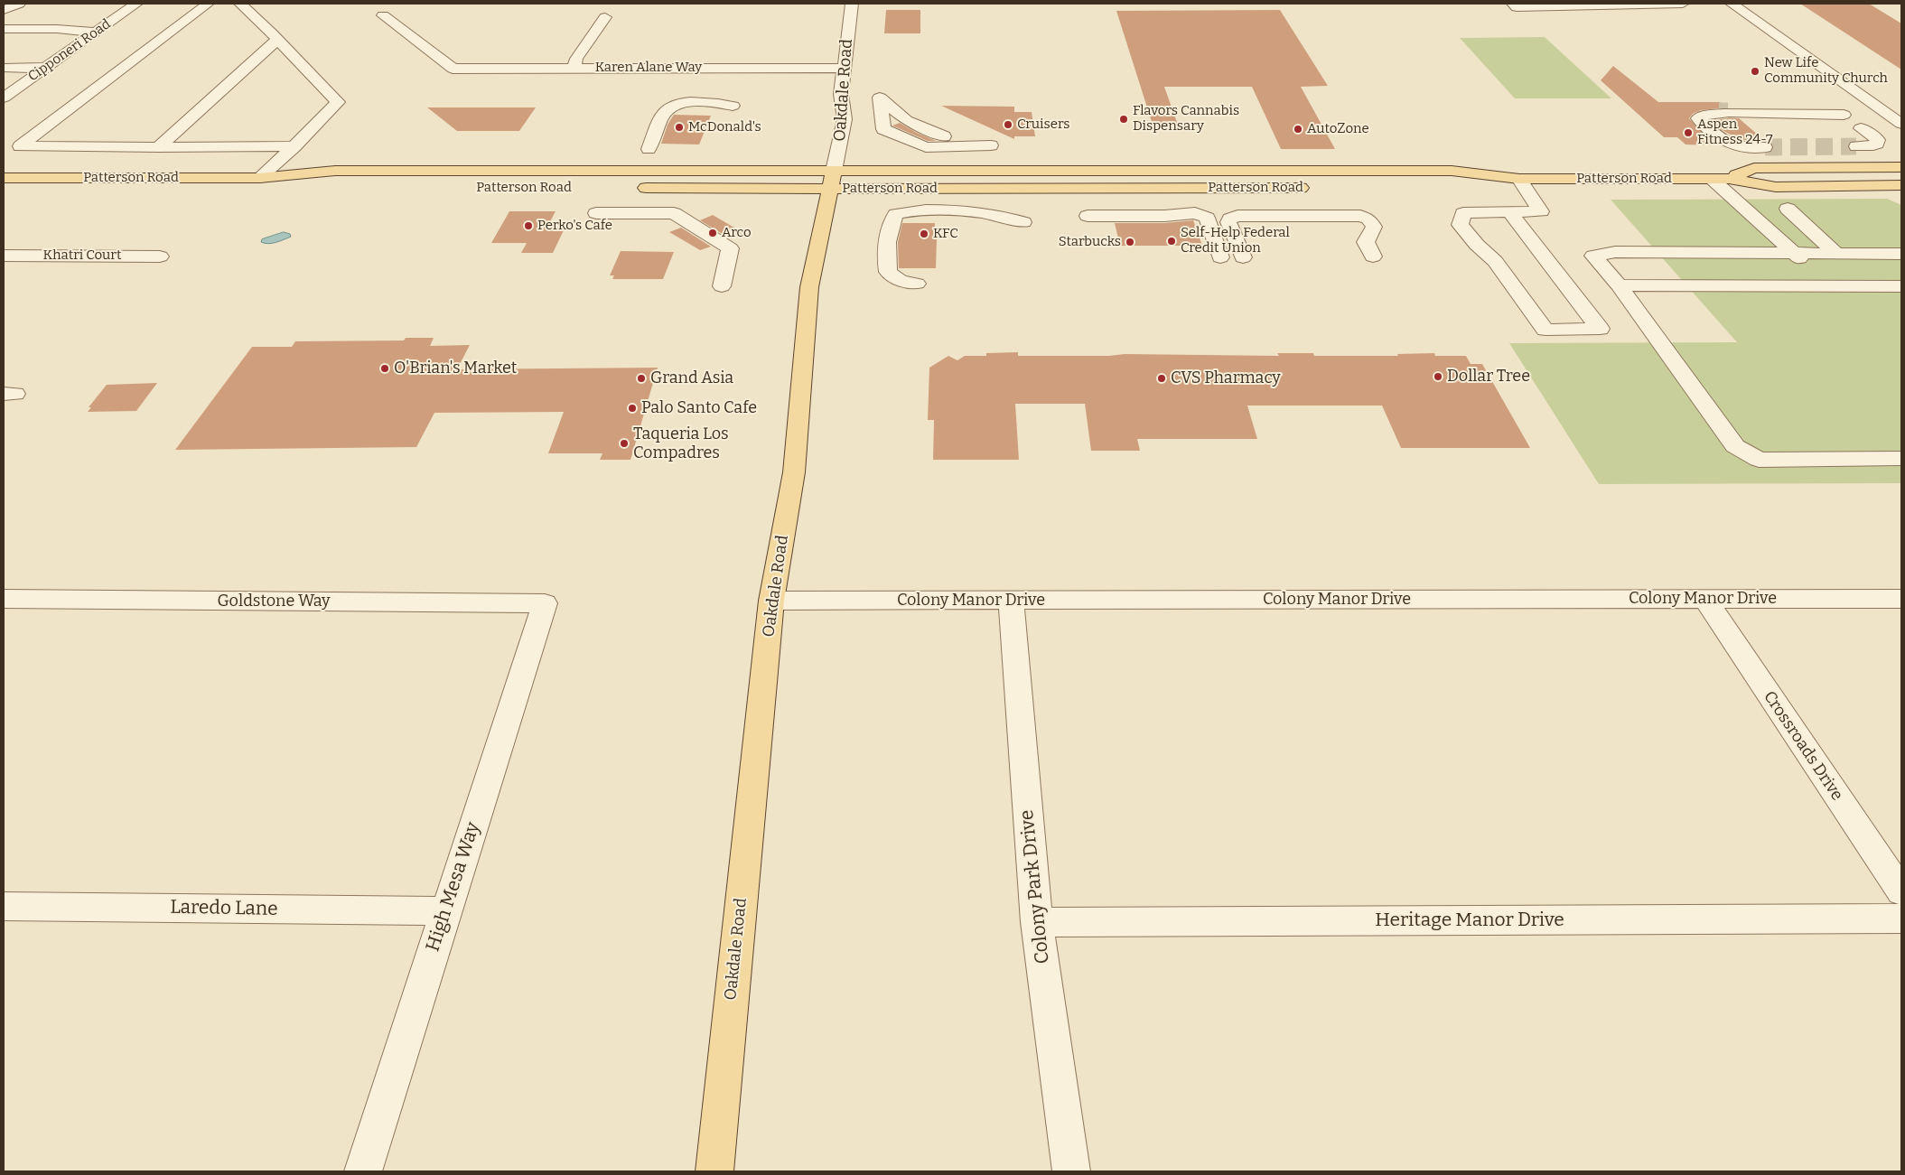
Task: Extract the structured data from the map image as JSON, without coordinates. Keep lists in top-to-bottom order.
{
  "streets": {
    "main road": ["Oakdale Road", "Patterson Road"],
    "street": [
      "Cipponeri Road",
      "Karen Alane Way",
      "Khatri Court",
      "Colony Manor Drive",
      "Goldstone Way",
      "Crossroads Drive",
      "High Mesa Way",
      "Colony Park Drive",
      "Laredo Lane",
      "Heritage Manor Drive"
    ]
  },
  "crossings": [
    ["Karen Alane Way", "Oakdale Road"],
    ["Oakdale Road", "Patterson Road"],
    ["Oakdale Road", "Colony Manor Drive"],
    ["Colony Manor Drive", "Crossroads Drive"],
    ["Colony Manor Drive", "Colony Park Drive"],
    ["Goldstone Way", "High Mesa Way"],
    ["High Mesa Way", "Laredo Lane"],
    ["Colony Park Drive", "Heritage Manor Drive"]
  ],
  "places": [
    "New Life Community Church",
    "Flavors Cannabis Dispensary",
    "Cruisers",
    "McDonald's",
    "AutoZone",
    "Aspen Fitness 24-7",
    "Perko's Cafe",
    "Arco",
    "KFC",
    "Self-Help Federal Credit Union",
    "Starbucks",
    "O'Brian's Market",
    "Dollar Tree",
    "Grand Asia",
    "CVS Pharmacy",
    "Palo Santo Cafe",
    "Taqueria Los Compadres"
  ]
}
